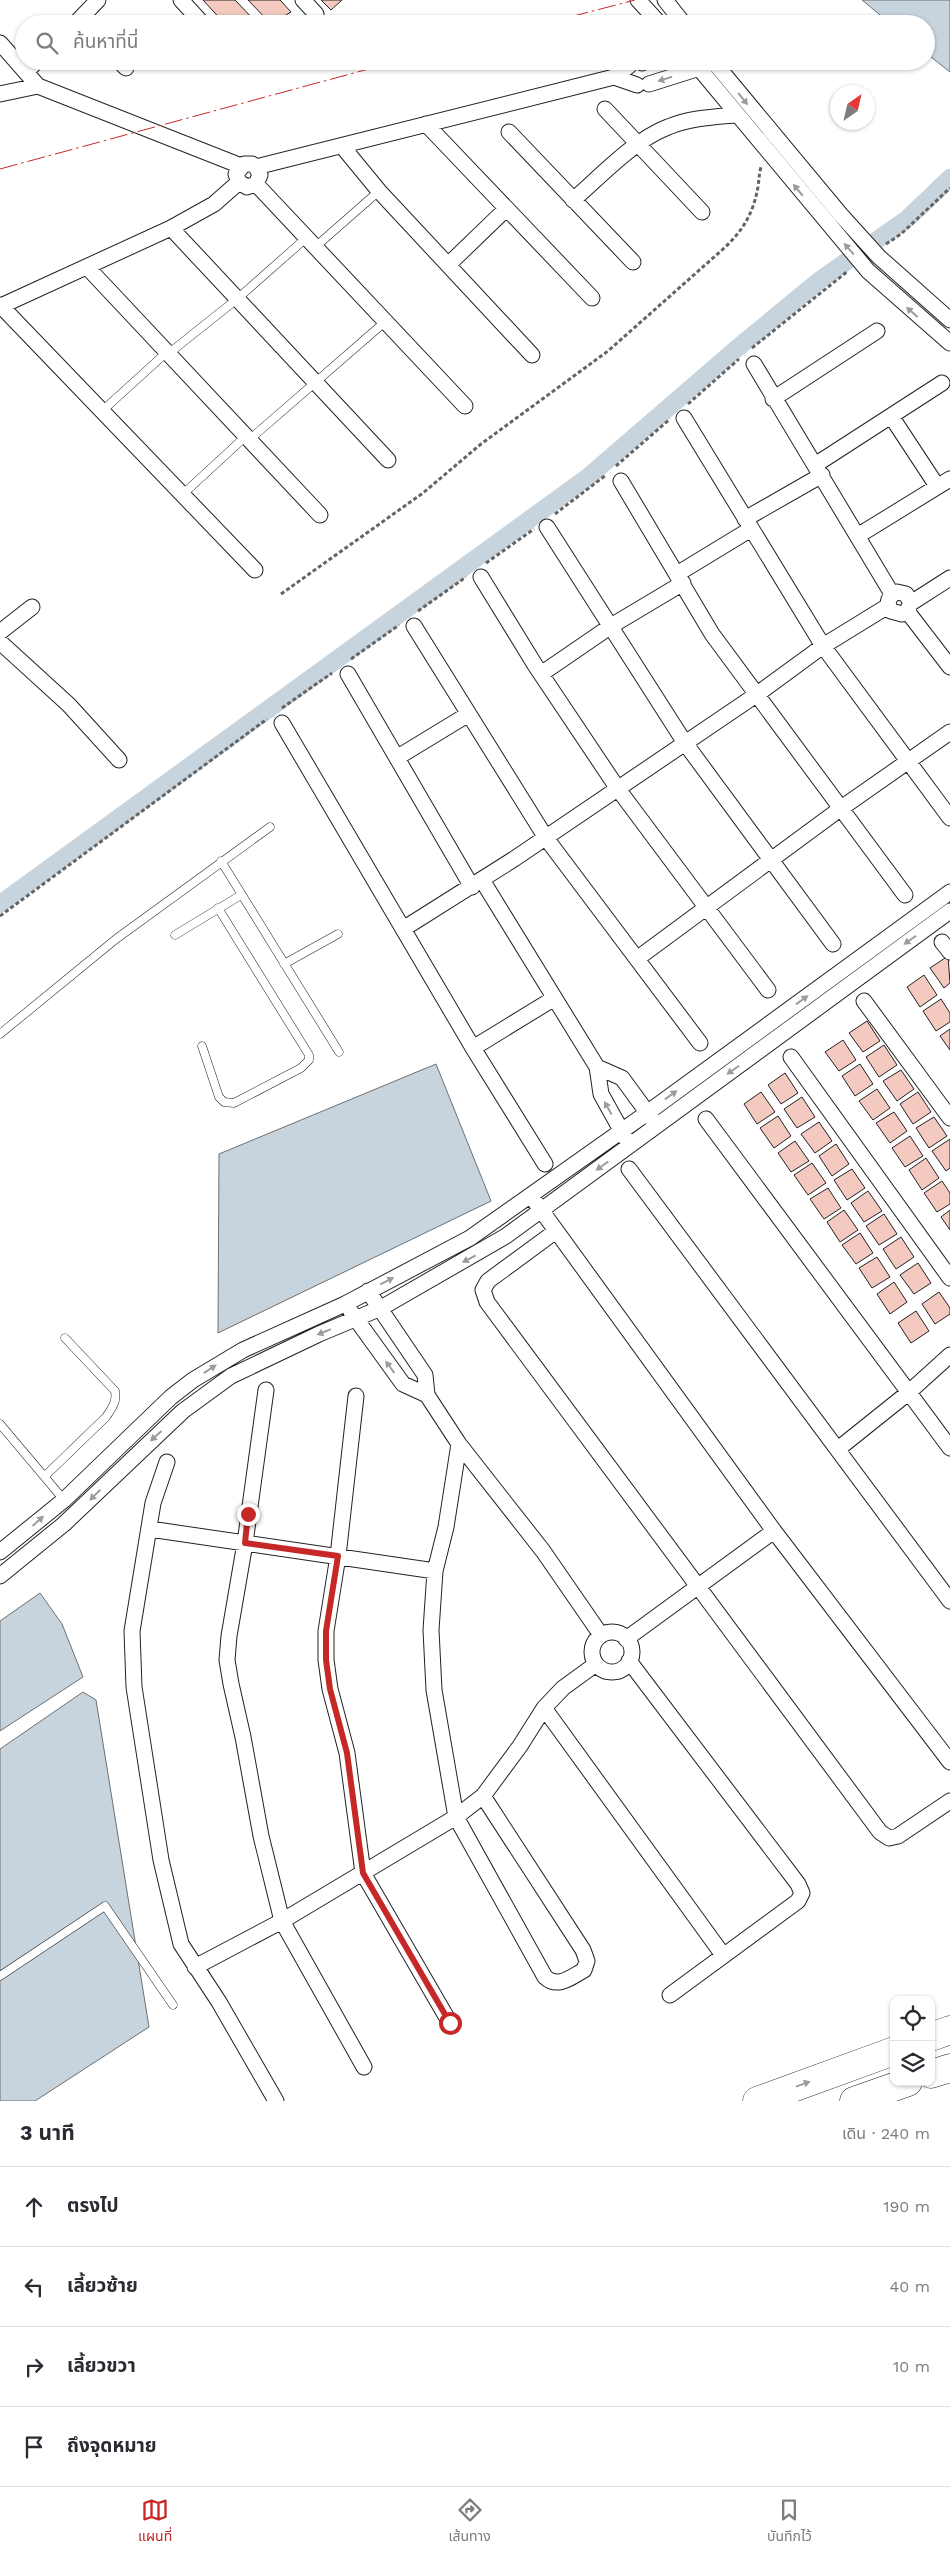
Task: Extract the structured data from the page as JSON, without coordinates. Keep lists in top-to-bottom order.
{
  "north": "top right",
  "page": {
    "search": "ค้นหาที่นี่",
    "heading": ["3 นาที", "เดิน · 240 m"],
    "list": [
      ["ตรงไป", "190 m"],
      ["เลี้ยวซ้าย", "40 m"],
      ["เลี้ยวขวา", "10 m"],
      "ถึงจุดหมาย"
    ],
    "nav": ["แผนที่", "เส้นทาง", "บันทึกไว้"]
  }
}
